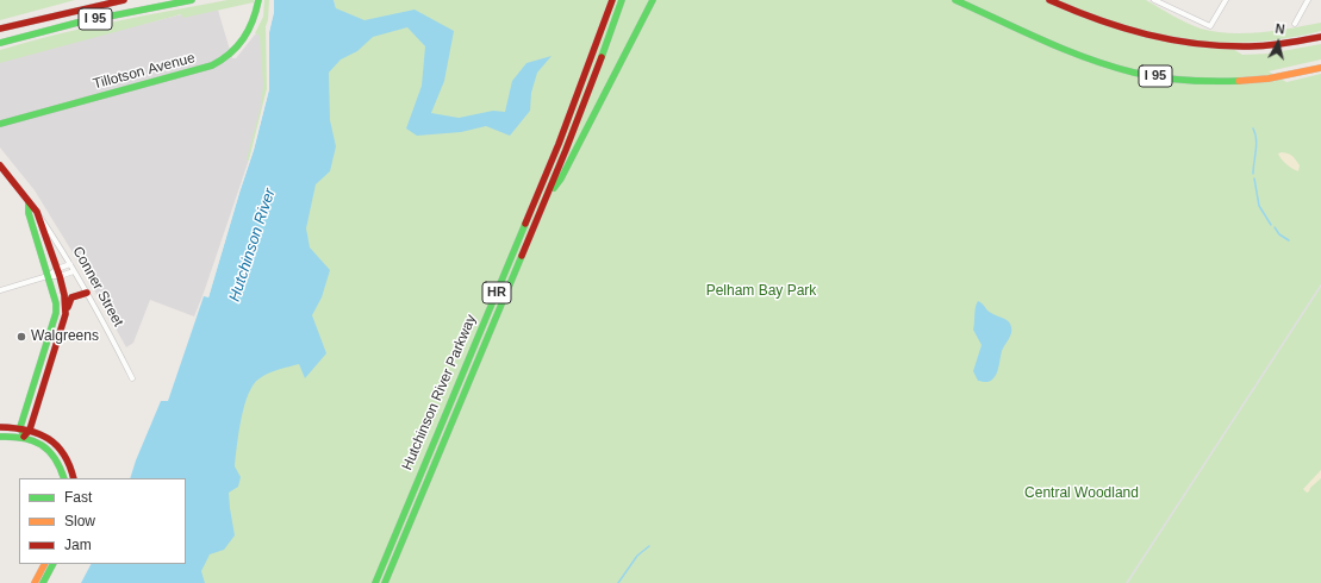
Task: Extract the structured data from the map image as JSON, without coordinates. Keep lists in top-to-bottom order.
{
  "streets": {
    "main road": [
      "I 95",
      "Tillotson Avenue",
      "Conner Street",
      "HR",
      "Hutchinson River Parkway"
    ]
  },
  "water": ["Hutchinson River"],
  "parks": ["Pelham Bay Park", "Central Woodland"],
  "places": ["Walgreens"],
  "legend": ["Fast", "Slow", "Jam"],
  "north": "top"
}
